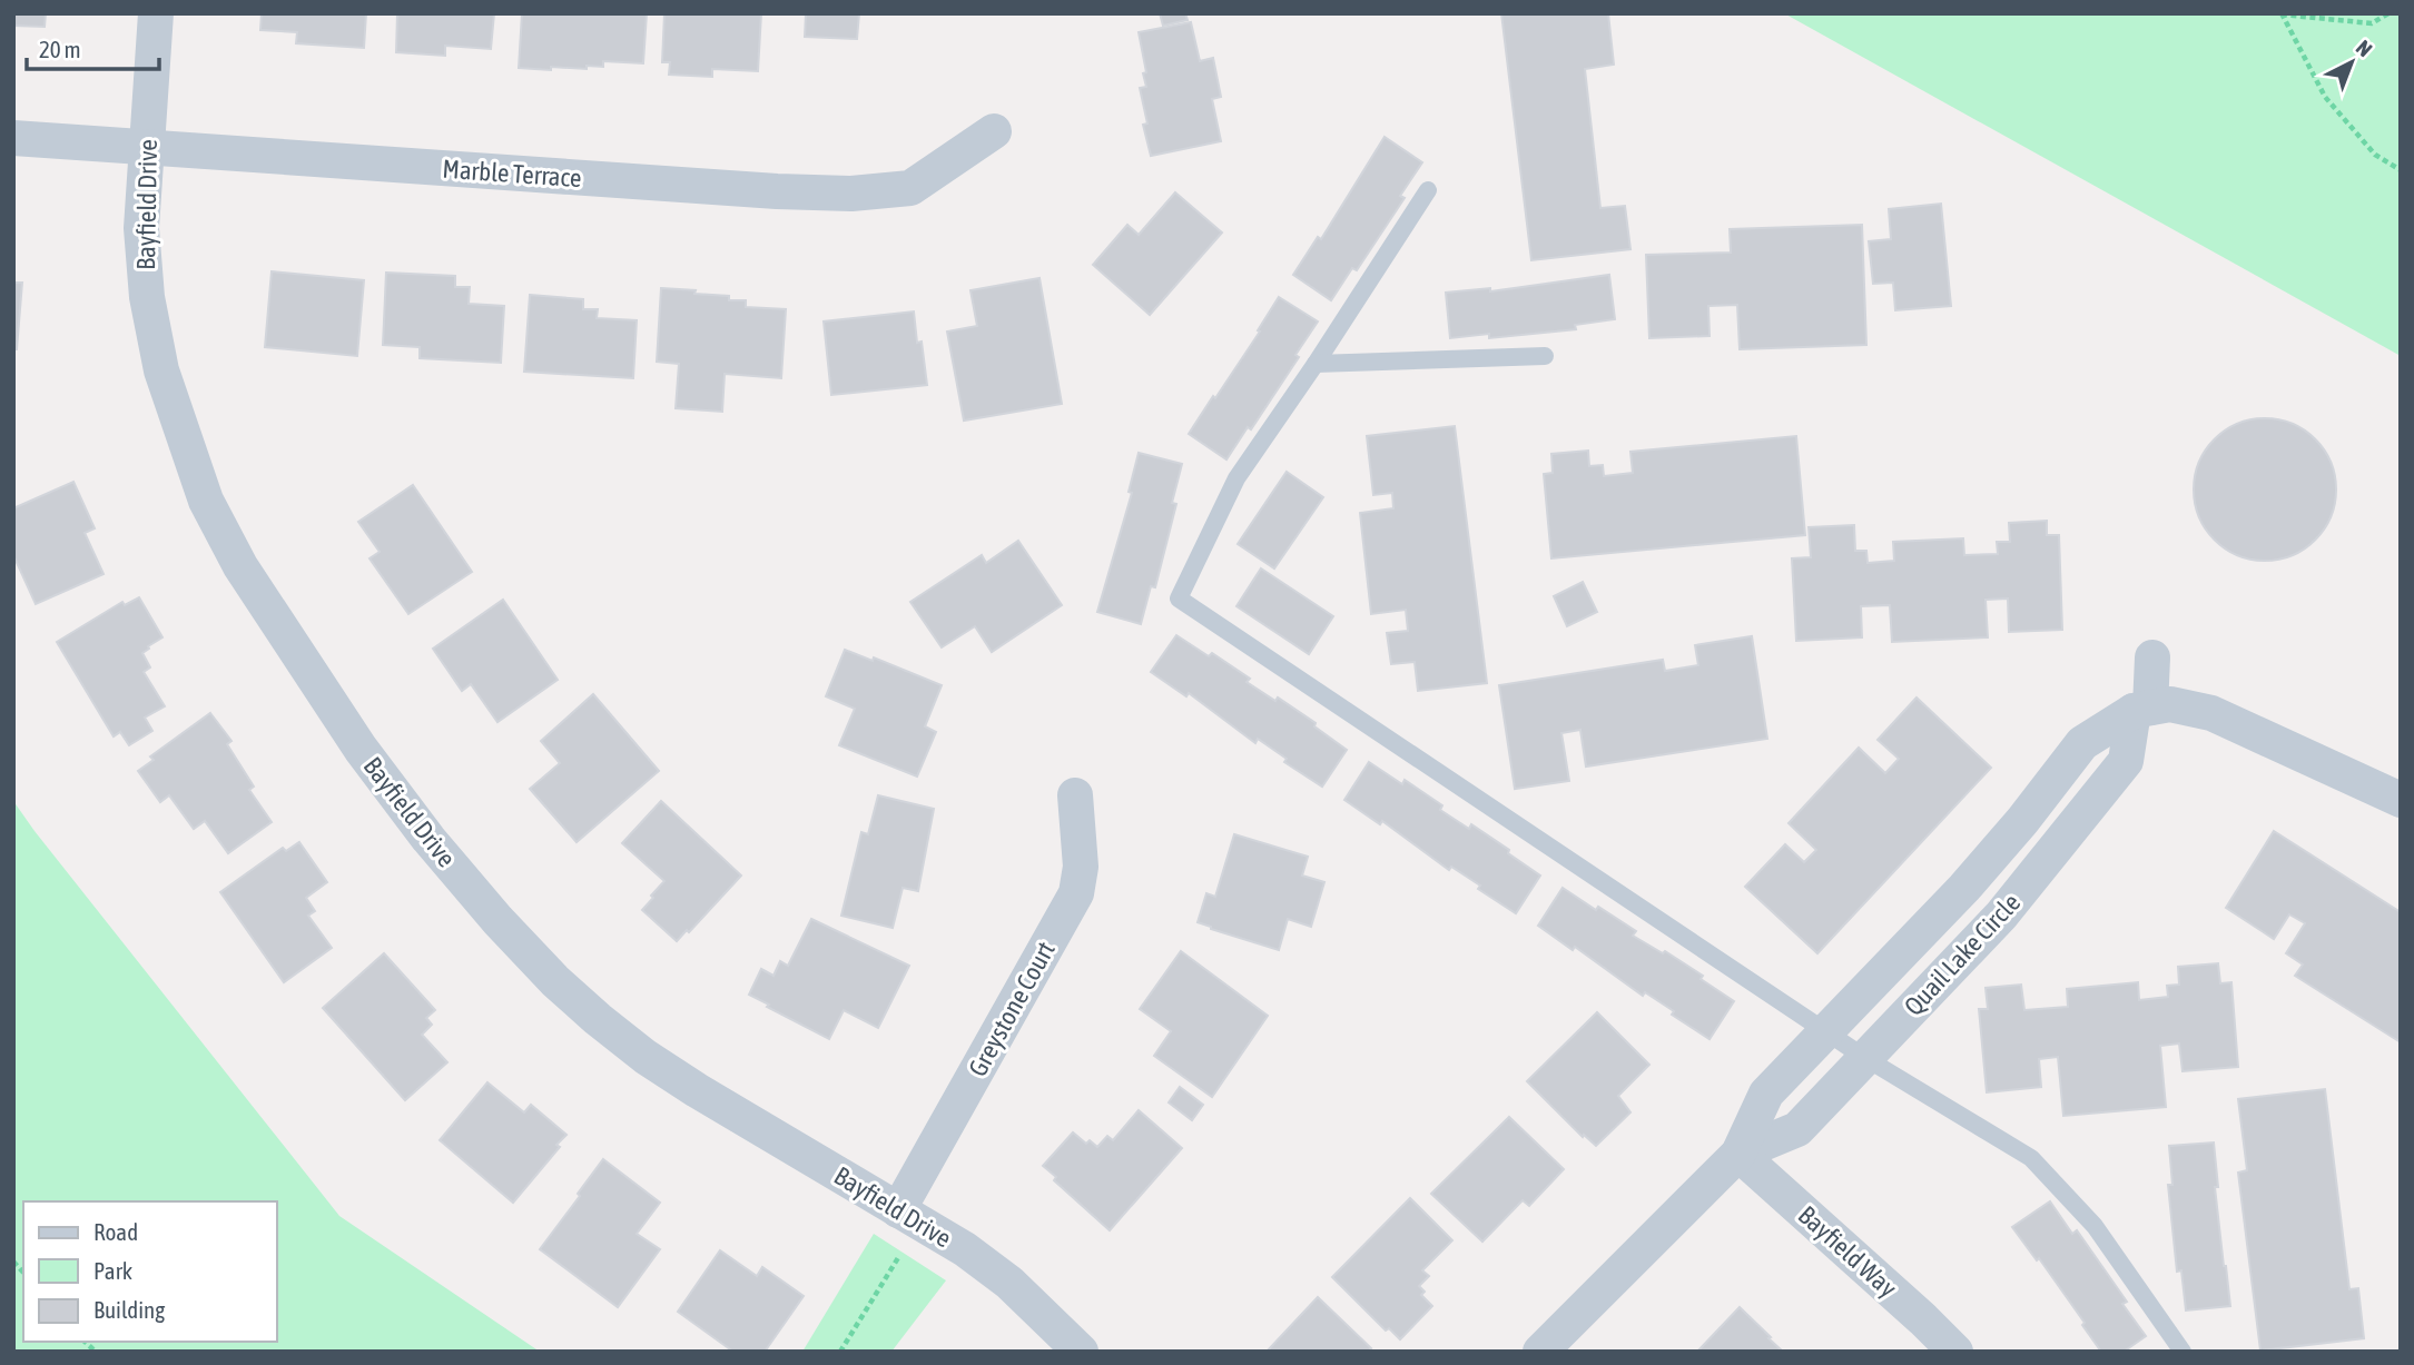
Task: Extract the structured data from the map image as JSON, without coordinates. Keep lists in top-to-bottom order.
{
  "streets": {
    "street": [
      "Marble Terrace",
      "Bayfield Drive",
      "Quail Lake Circle",
      "Greystone Court",
      "Bayfield Way"
    ]
  },
  "crossings": [
    ["Marble Terrace", "Bayfield Drive"],
    ["Bayfield Drive", "Greystone Court"],
    ["Quail Lake Circle", "Bayfield Way"]
  ],
  "legend": ["Road", "Park", "Building"],
  "scale_bar": "20 m",
  "north": "top right"
}
